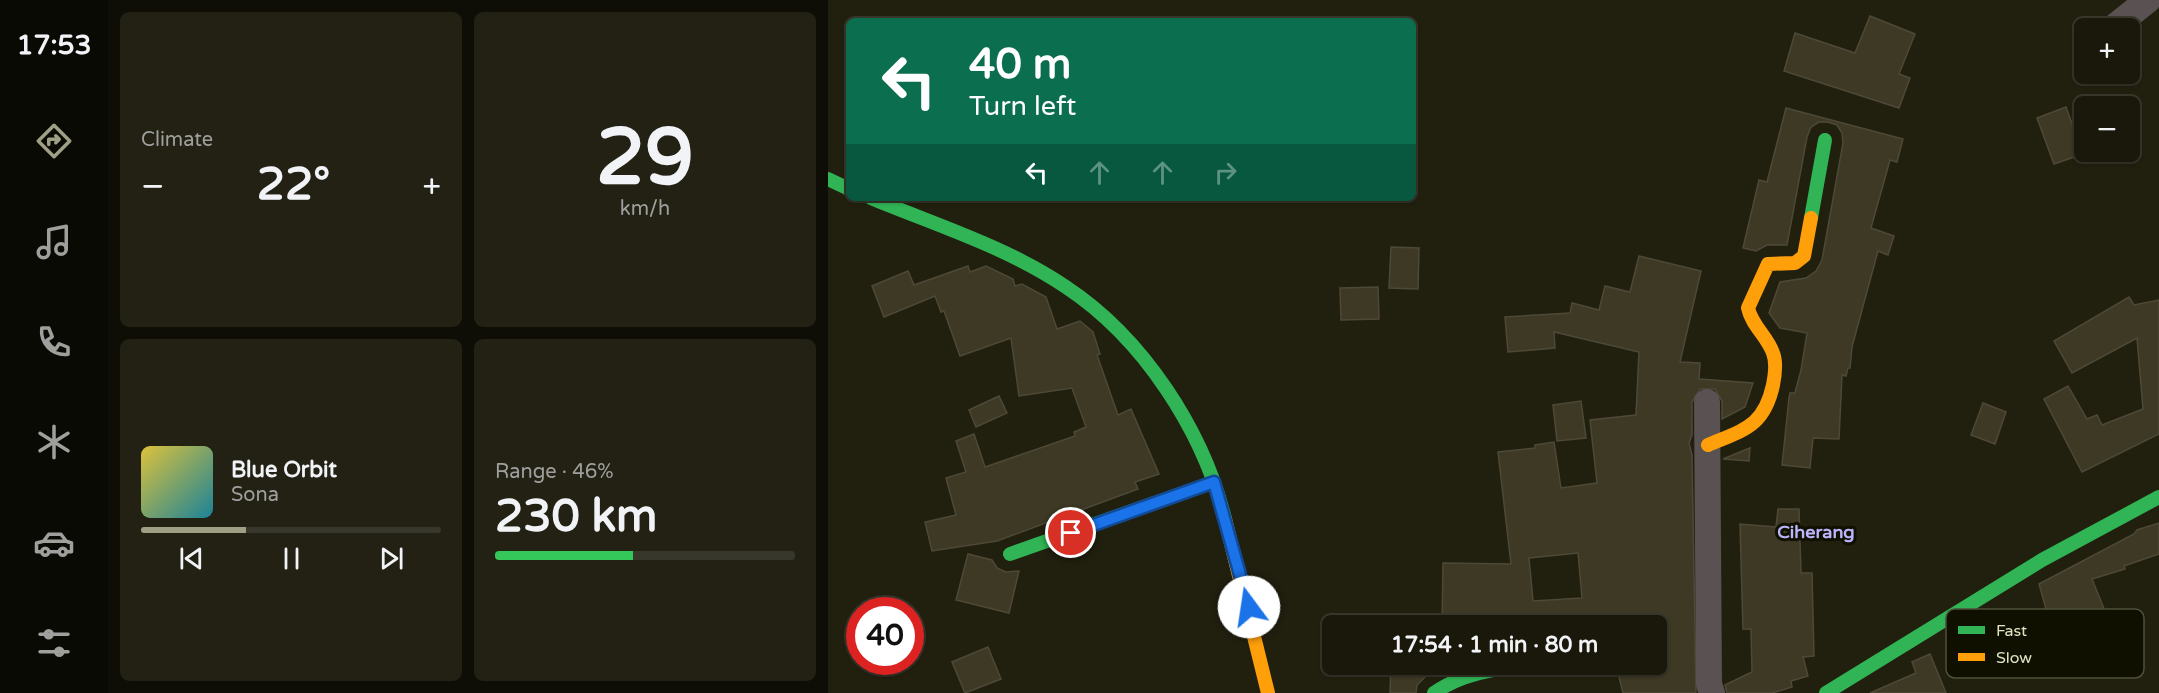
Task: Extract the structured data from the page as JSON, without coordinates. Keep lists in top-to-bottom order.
{
  "districts": ["Ciherang"],
  "legend": ["Fast", "Slow"],
  "page": {
    "tabs": "17:53",
    "tile": [
      "Climate",
      ["29", "km/h"],
      ["Range · 46%", "230 km"]
    ],
    "map_buttons": ["+", "−"],
    "turn": ["40 m", "Turn left"],
    "heat": ["−", "22°", "+"],
    "song": ["Blue Orbit", "Sona"],
    "limit": "40",
    "trip": "17:54 · 1 min · 80 m"
  }
}
